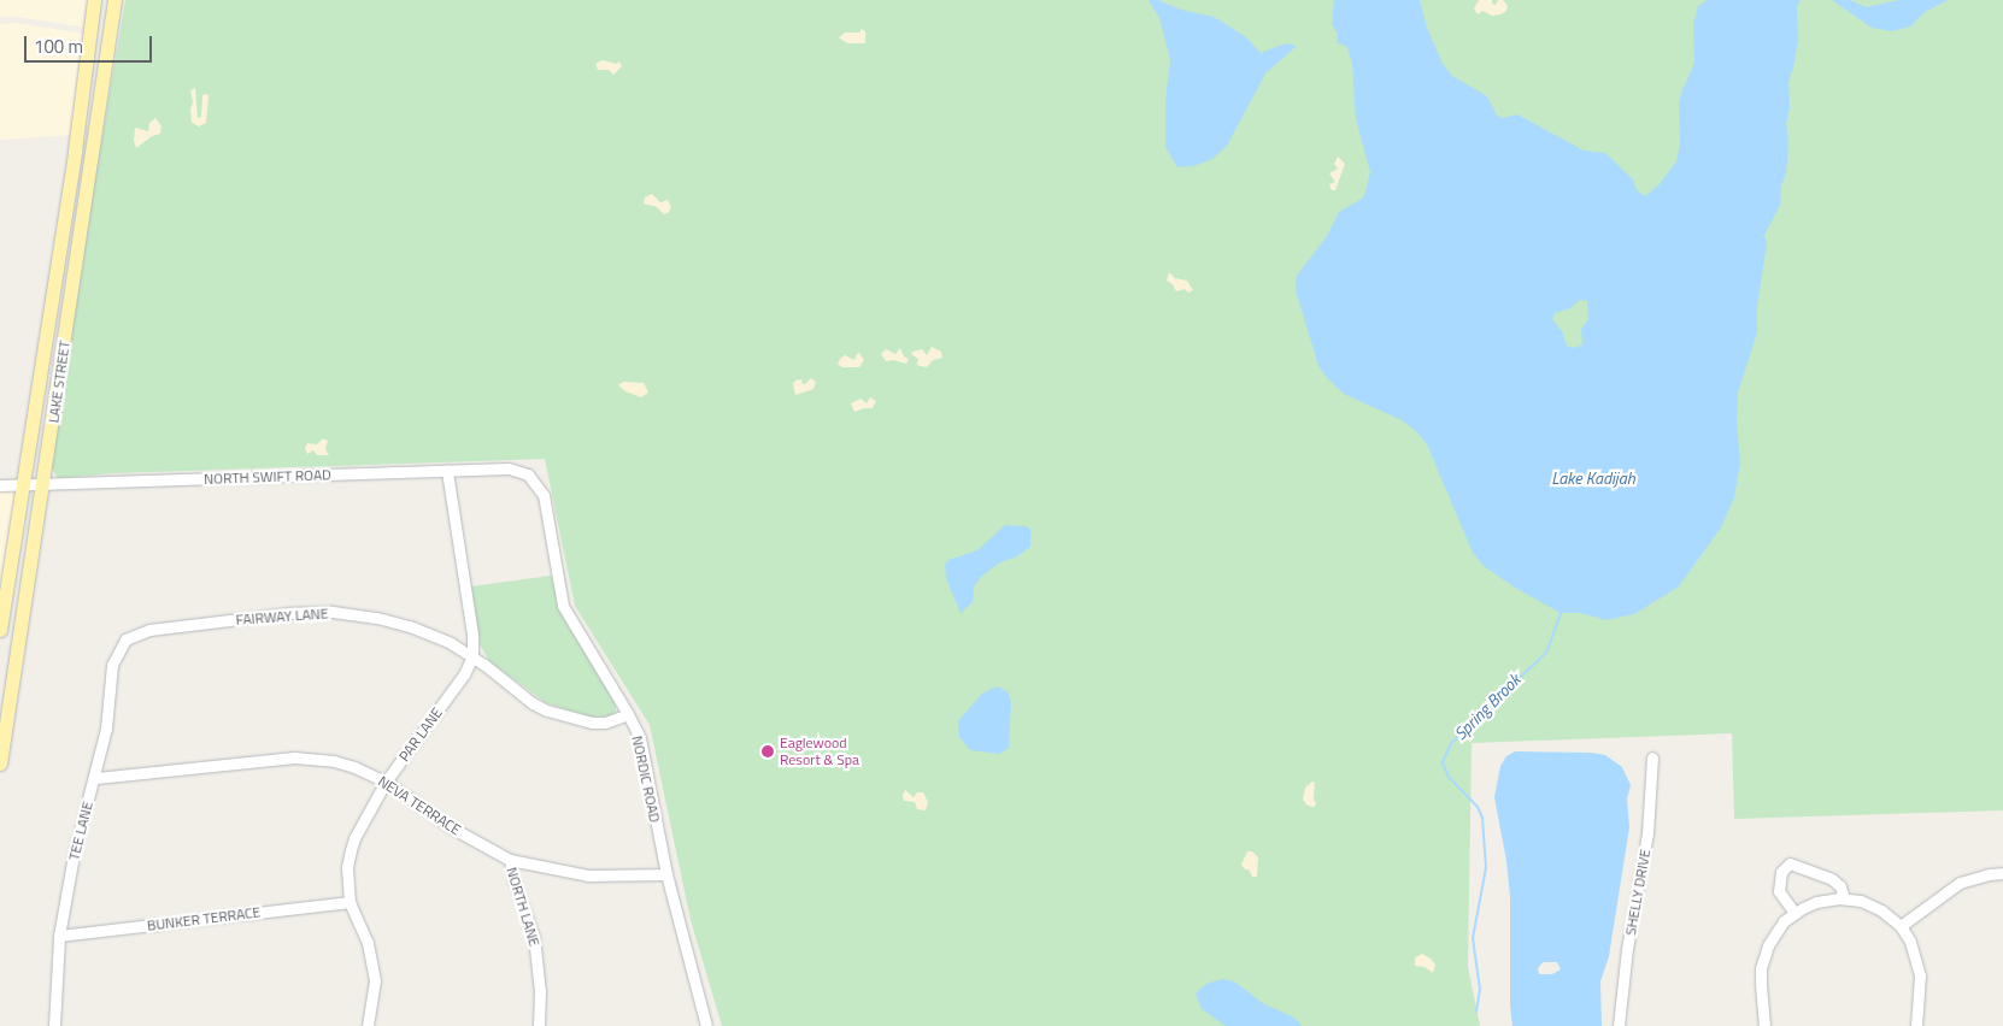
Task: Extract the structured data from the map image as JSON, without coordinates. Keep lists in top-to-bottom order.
{
  "streets": {
    "main road": ["LAKE STREET"],
    "street": [
      "NORTH SWIFT ROAD",
      "FAIRWAY LANE",
      "PAR LANE",
      "NORDIC ROAD",
      "NEVA TERRACE",
      "TEE LANE",
      "SHELLY DRIVE",
      "NORTH LANE",
      "BUNKER TERRACE"
    ]
  },
  "crossings": [
    ["LAKE STREET", "NORTH SWIFT ROAD"],
    ["NORTH SWIFT ROAD", "NORDIC ROAD"],
    ["FAIRWAY LANE", "PAR LANE"],
    ["FAIRWAY LANE", "NORDIC ROAD"],
    ["FAIRWAY LANE", "TEE LANE"],
    ["PAR LANE", "NEVA TERRACE"],
    ["PAR LANE", "BUNKER TERRACE"],
    ["NORDIC ROAD", "NEVA TERRACE"],
    ["NEVA TERRACE", "TEE LANE"],
    ["NEVA TERRACE", "NORTH LANE"],
    ["TEE LANE", "BUNKER TERRACE"]
  ],
  "water": ["Lake Kadijah", "Spring Brook"],
  "places": ["Eaglewood Resort & Spa"],
  "scale_bar": "100 m"
}
